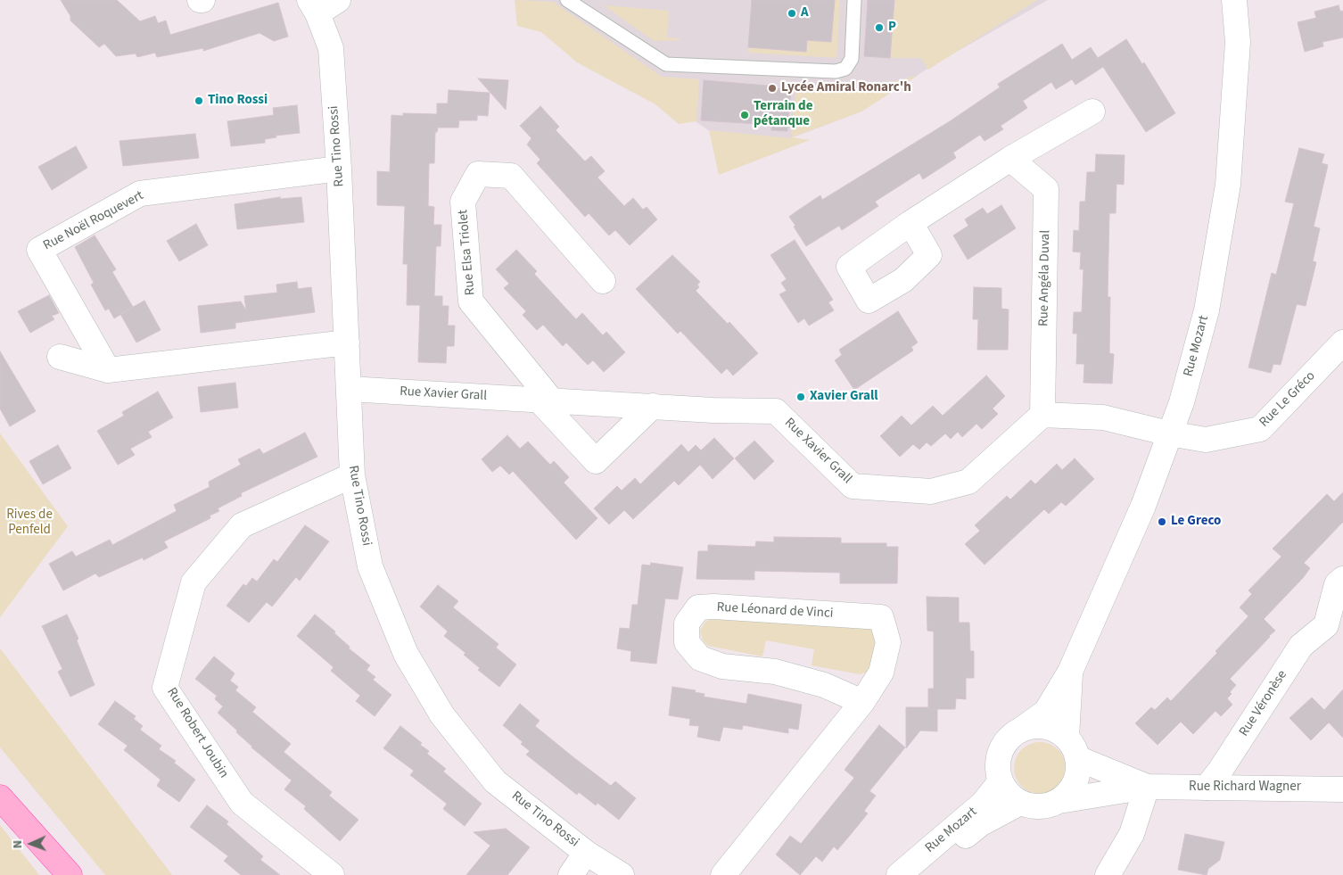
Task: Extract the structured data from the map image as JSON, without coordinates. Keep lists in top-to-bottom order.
{
  "streets": {
    "street": [
      "Rue Tino Rossi",
      "Rue Noël Roquevert",
      "Rue Elsa Triolet",
      "Rue Angéla Duval",
      "Rue Mozart",
      "Rue Xavier Grall",
      "Rue Le Gréco",
      "Rue Léonard de Vinci",
      "Rue Véronèse",
      "Rue Robert Joubin",
      "Rue Richard Wagner"
    ]
  },
  "crossings": [
    ["Rue Tino Rossi", "Rue Noël Roquevert"],
    ["Rue Tino Rossi", "Rue Xavier Grall"],
    ["Rue Tino Rossi", "Rue Robert Joubin"],
    ["Rue Elsa Triolet", "Rue Xavier Grall"],
    ["Rue Angéla Duval", "Rue Xavier Grall"],
    ["Rue Mozart", "Rue Le Gréco"],
    ["Rue Mozart", "Rue Richard Wagner"],
    ["Rue Véronèse", "Rue Richard Wagner"]
  ],
  "parks": ["Rives de Penfeld"],
  "places": [
    "A",
    "P",
    "Lycée Amiral Ronarc'h",
    "Tino Rossi",
    "Terrain de pétanque",
    "Xavier Grall",
    "Le Greco"
  ],
  "north": "left"
}
